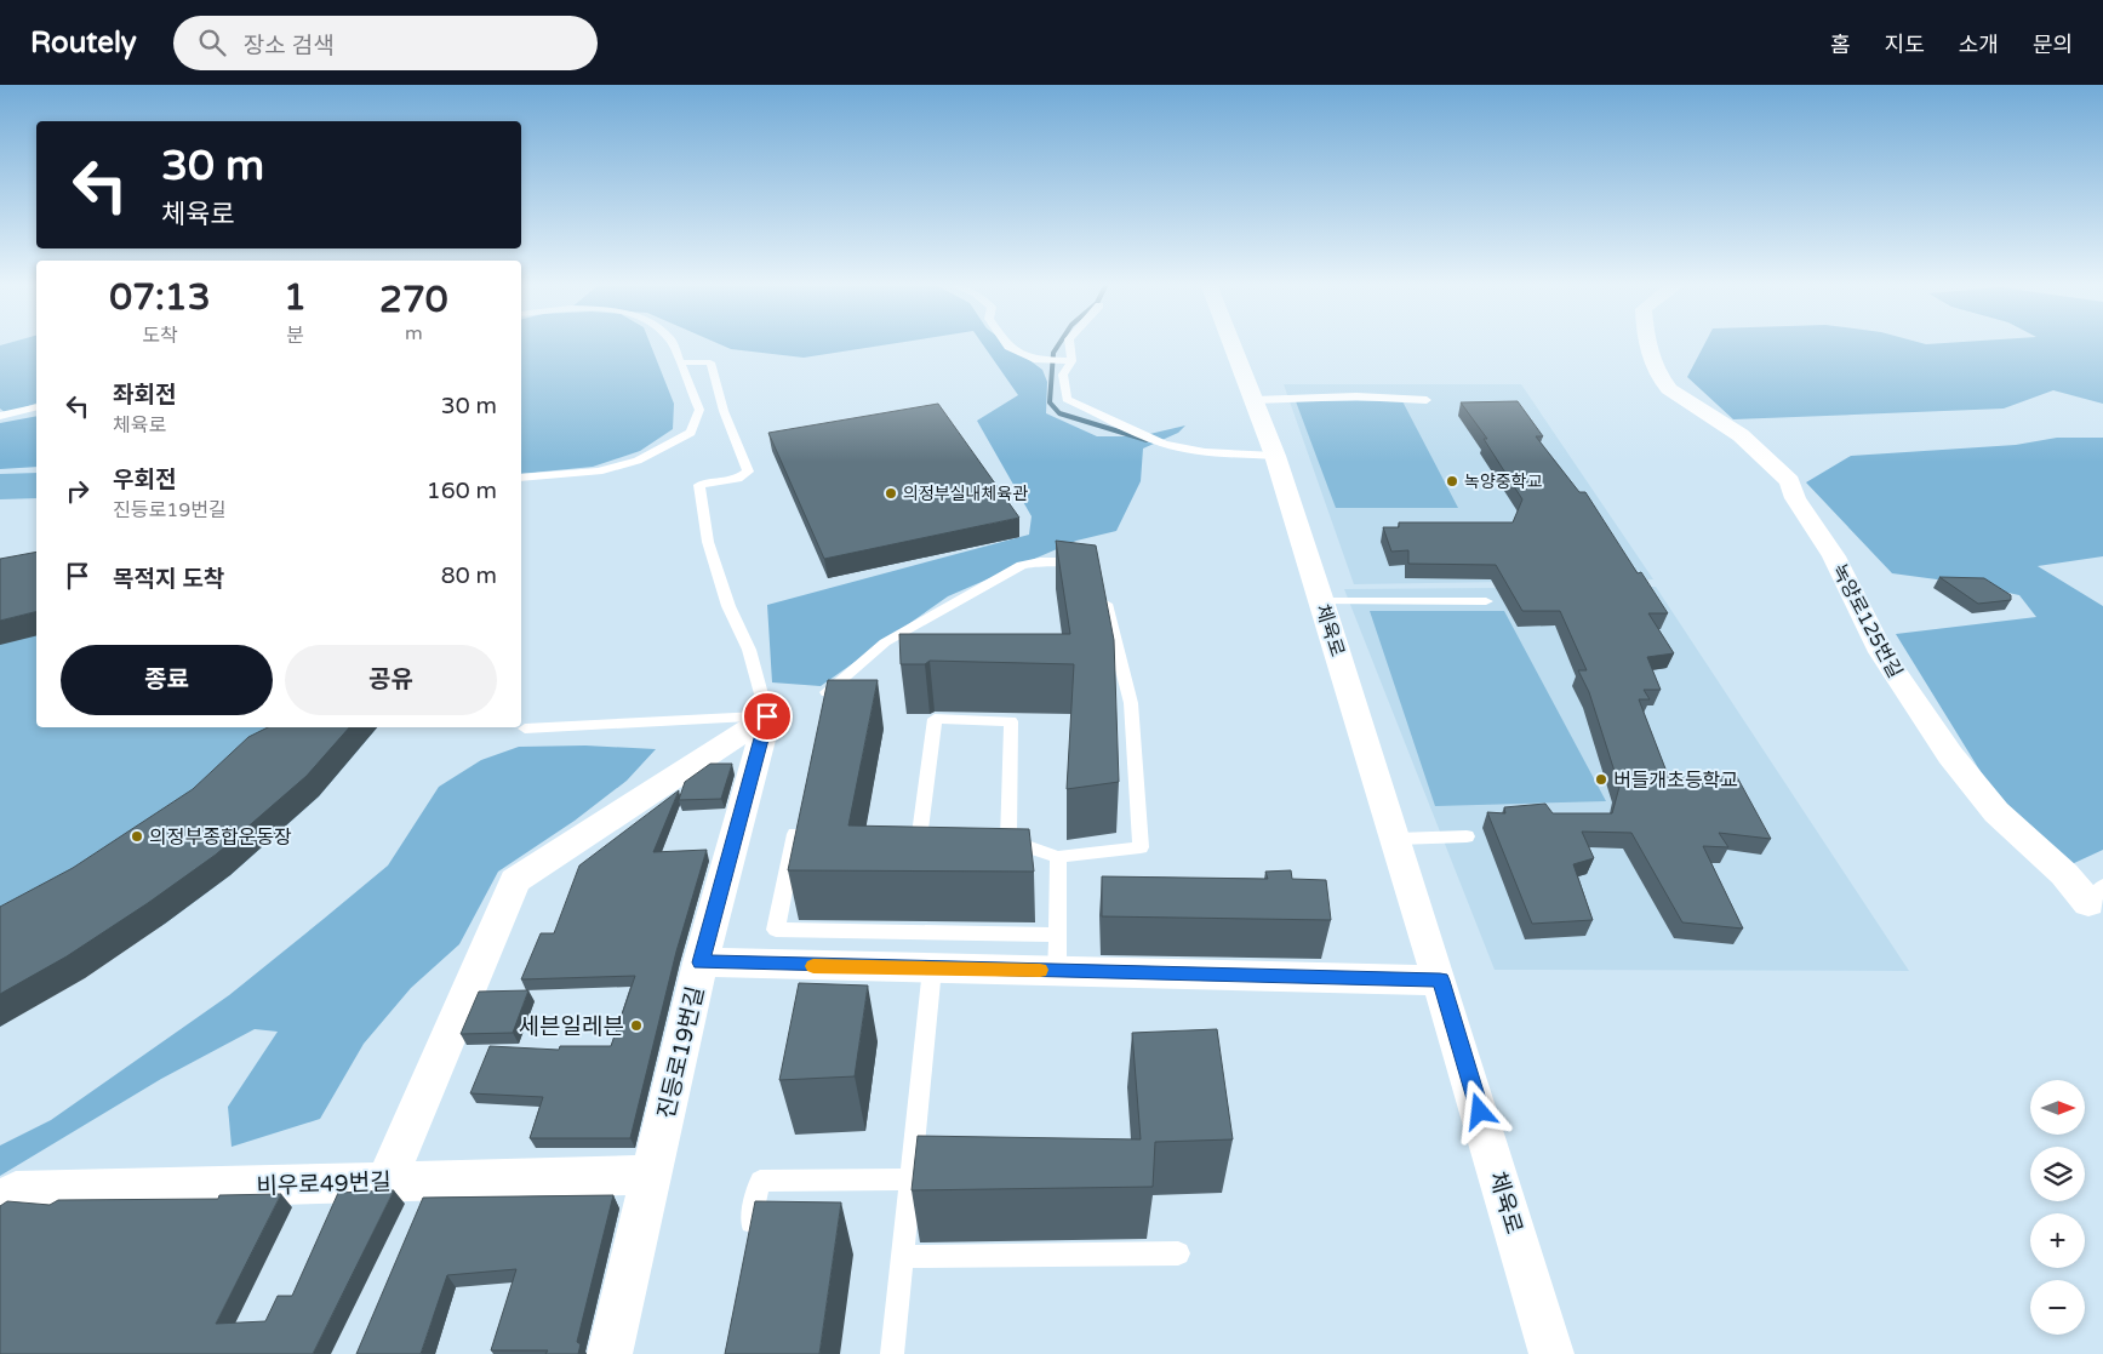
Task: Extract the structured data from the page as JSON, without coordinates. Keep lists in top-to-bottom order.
{
  "streets": {
    "street": [
      "녹양로125번길",
      "체육로",
      "진등로19번길",
      "비우로49번길"
    ]
  },
  "crossings": [
    ["진등로19번길", "비우로49번길"]
  ],
  "places": [
    "녹양중학교",
    "의정부실내체육관",
    "버들개초등학교",
    "의정부종합운동장",
    "세븐일레븐"
  ],
  "north": "right",
  "page": {
    "header": "Routely",
    "search": "장소 검색",
    "nav": [
      "홈",
      "지도",
      "소개",
      "문의"
    ],
    "turn": ["30 m", "체육로"],
    "eta": [
      "07:13",
      "도착",
      "1",
      "분",
      "270",
      "m"
    ],
    "list": [
      {
        "name": "좌회전",
        "note": "체육로",
        "value": "30 m"
      },
      {
        "name": "우회전",
        "note": "진등로19번길",
        "value": "160 m"
      },
      {
        "name": "목적지 도착",
        "value": "80 m"
      }
    ],
    "buttons": ["종료", "공유"],
    "map_buttons": ["+", "−"]
  }
}
